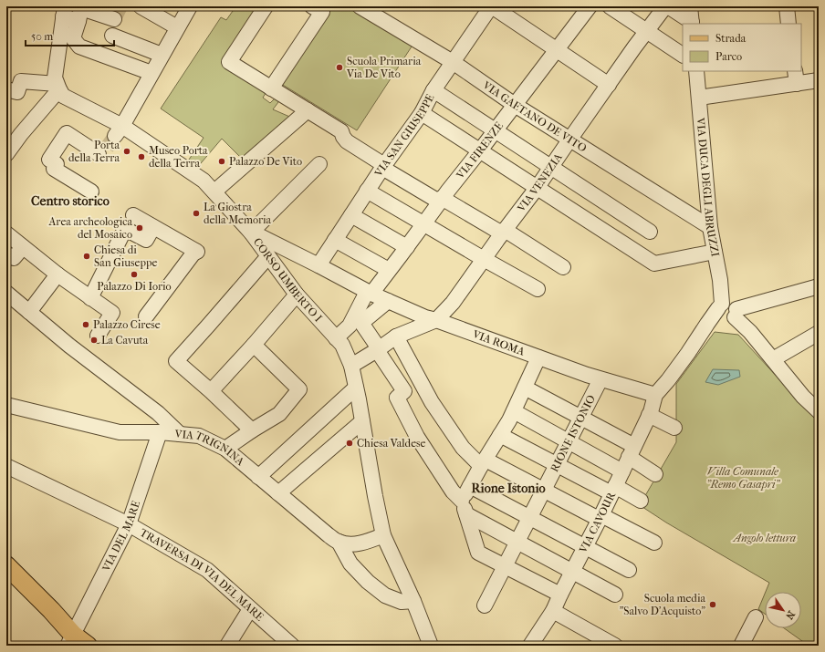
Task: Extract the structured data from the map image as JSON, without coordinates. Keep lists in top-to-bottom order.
{
  "streets": {
    "street": [
      "VIA GAETANO DE VITO",
      "VIA SAN GIUSEPPE",
      "VIA FIRENZE",
      "VIA VENEZIA",
      "VIA DUCA DEGLI ABRUZZI",
      "CORSO UMBERTO I",
      "VIA ROMA",
      "RIONE ISTONIO",
      "VIA TRIGNINA",
      "VIA CAVOUR",
      "VIA DEL MARE",
      "TRAVERSA DI VIA DEL MARE"
    ]
  },
  "crossings": [
    ["VIA GAETANO DE VITO", "VIA SAN GIUSEPPE"],
    ["VIA GAETANO DE VITO", "VIA FIRENZE"],
    ["VIA GAETANO DE VITO", "VIA VENEZIA"],
    ["VIA GAETANO DE VITO", "VIA DUCA DEGLI ABRUZZI"],
    ["VIA SAN GIUSEPPE", "VIA ROMA"],
    ["VIA FIRENZE", "VIA ROMA"],
    ["VIA VENEZIA", "VIA ROMA"],
    ["CORSO UMBERTO I", "VIA ROMA"],
    ["CORSO UMBERTO I", "VIA TRIGNINA"],
    ["VIA ROMA", "RIONE ISTONIO"],
    ["VIA ROMA", "VIA CAVOUR"],
    ["VIA TRIGNINA", "VIA DEL MARE"],
    ["VIA DEL MARE", "TRAVERSA DI VIA DEL MARE"]
  ],
  "districts": ["Centro storico", "Rione Istonio"],
  "parks": ["Villa Comunale \"Remo Gasapri\"", "Angolo lettura"],
  "places": [
    "Scuola Primaria Via De Vito",
    "Porta della Terra",
    "Museo Porta della Terra",
    "Palazzo De Vito",
    "La Giostra della Memoria",
    "Area archeologica del Mosaico",
    "Chiesa di San Giuseppe",
    "Palazzo Di Iorio",
    "Palazzo Cirese",
    "La Cavuta",
    "Chiesa Valdese",
    "Scuola media \"Salvo D'Acquisto\""
  ],
  "legend": ["Strada", "Parco"],
  "scale_bar": "50 m",
  "north": "bottom right"
}
